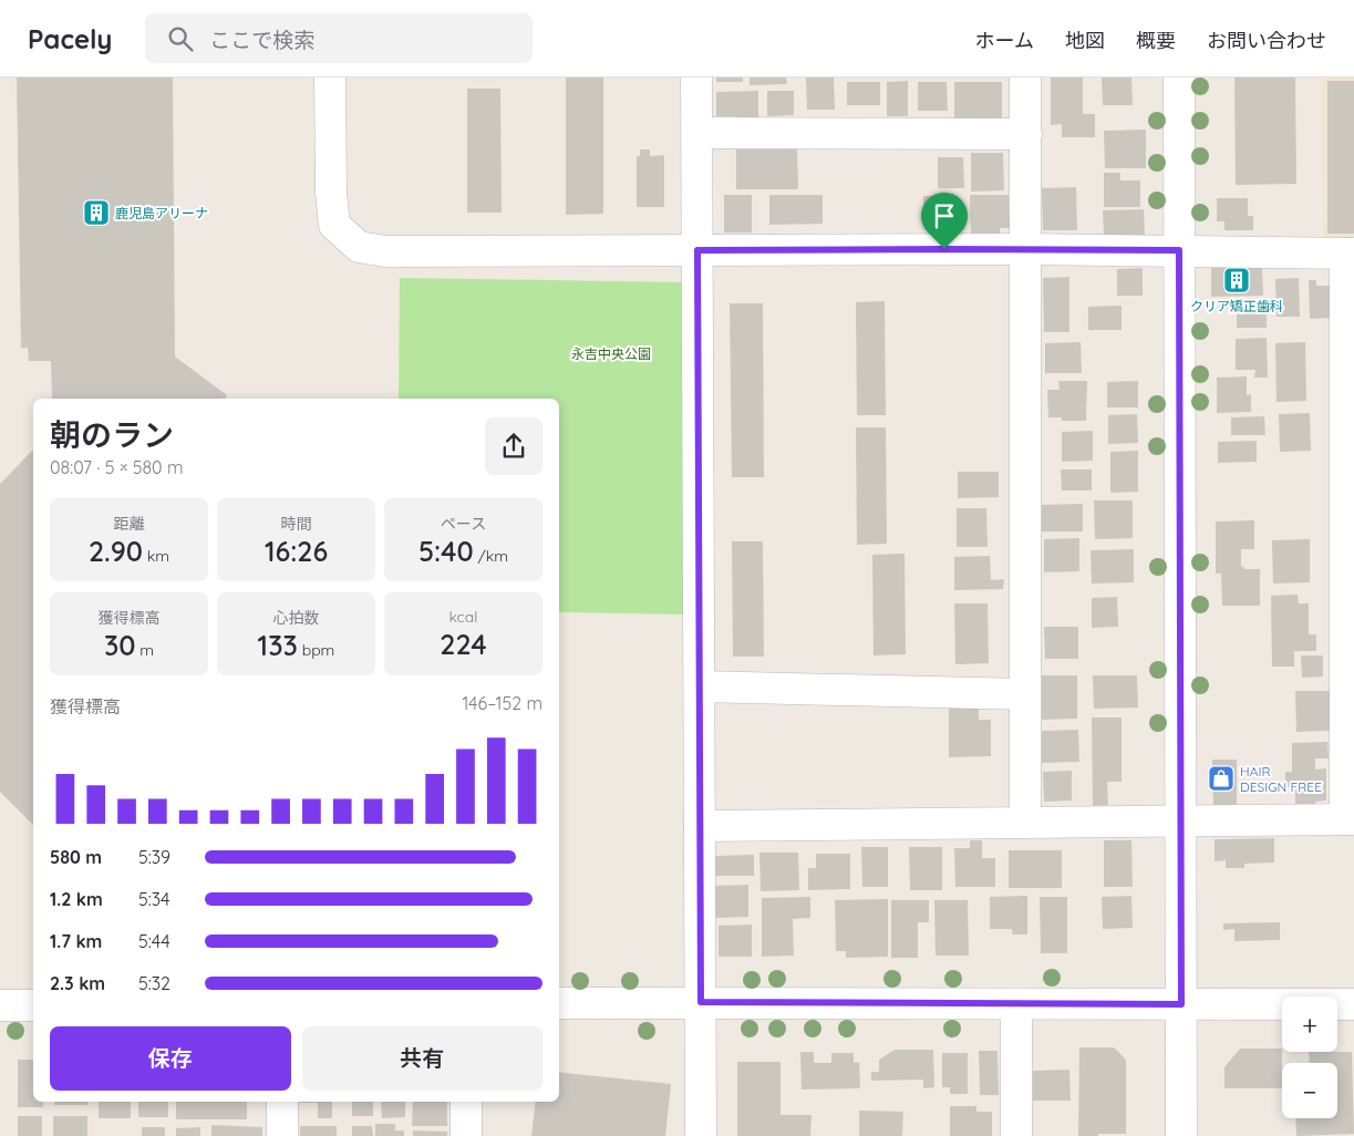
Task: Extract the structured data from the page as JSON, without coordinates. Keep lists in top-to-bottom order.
{
  "parks": ["永吉中央公園"],
  "places": {
    "building": ["鹿児島アリーナ", "クリア矯正歯科"],
    "shop": ["HAIR DESIGN FREE"]
  },
  "page": {
    "header": "Pacely",
    "search": "ここで検索",
    "nav": [
      "ホーム",
      "地図",
      "概要",
      "お問い合わせ"
    ],
    "heading": ["朝のラン", "08:07 · 5 × 580 m"],
    "stats": [
      ["距離", "2.90 km"],
      ["時間", "16:26"],
      ["ペース", "5:40 /km"],
      ["獲得標高", "30 m"],
      ["心拍数", "133 bpm"],
      ["kcal", "224"]
    ],
    "chart": ["獲得標高", "146–152 m"],
    "list": [
      {
        "name": "580 m",
        "note": "5:39"
      },
      {
        "name": "1.2 km",
        "note": "5:34"
      },
      {
        "name": "1.7 km",
        "note": "5:44"
      },
      {
        "name": "2.3 km",
        "note": "5:32"
      }
    ],
    "map_buttons": ["+", "−"],
    "buttons": ["保存", "共有"]
  }
}
